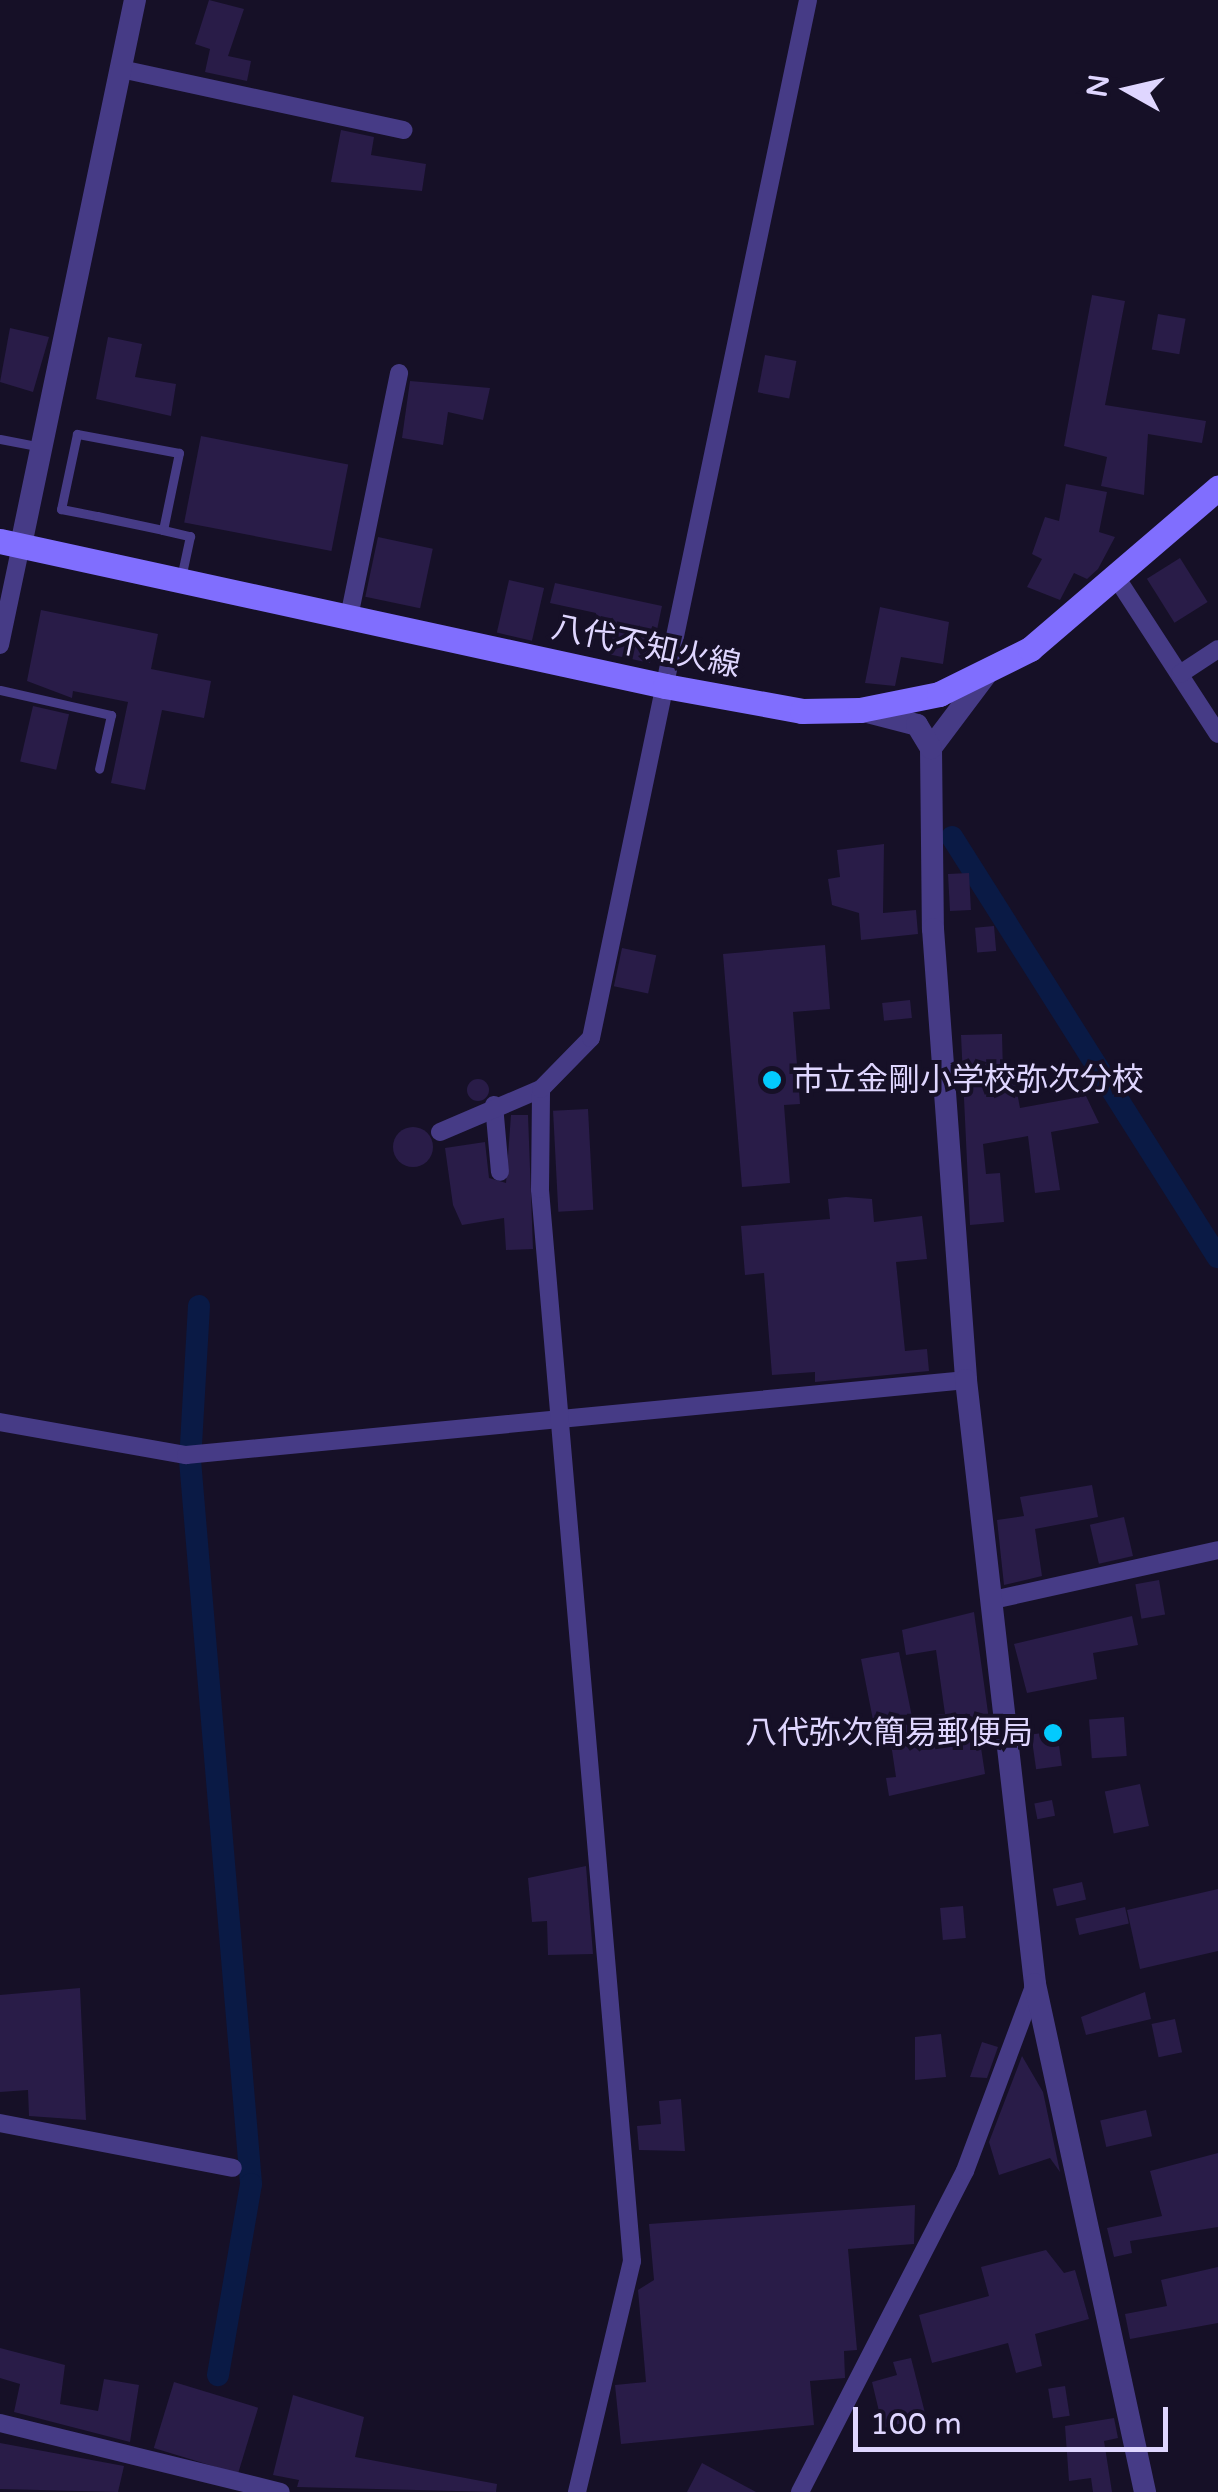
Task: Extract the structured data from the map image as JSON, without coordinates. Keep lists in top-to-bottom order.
{
  "streets": {
    "main road": ["八代不知火線"]
  },
  "places": ["市立金剛小学校弥次分校", "八代弥次簡易郵便局"],
  "scale_bar": "100 m",
  "north": "left"
}
